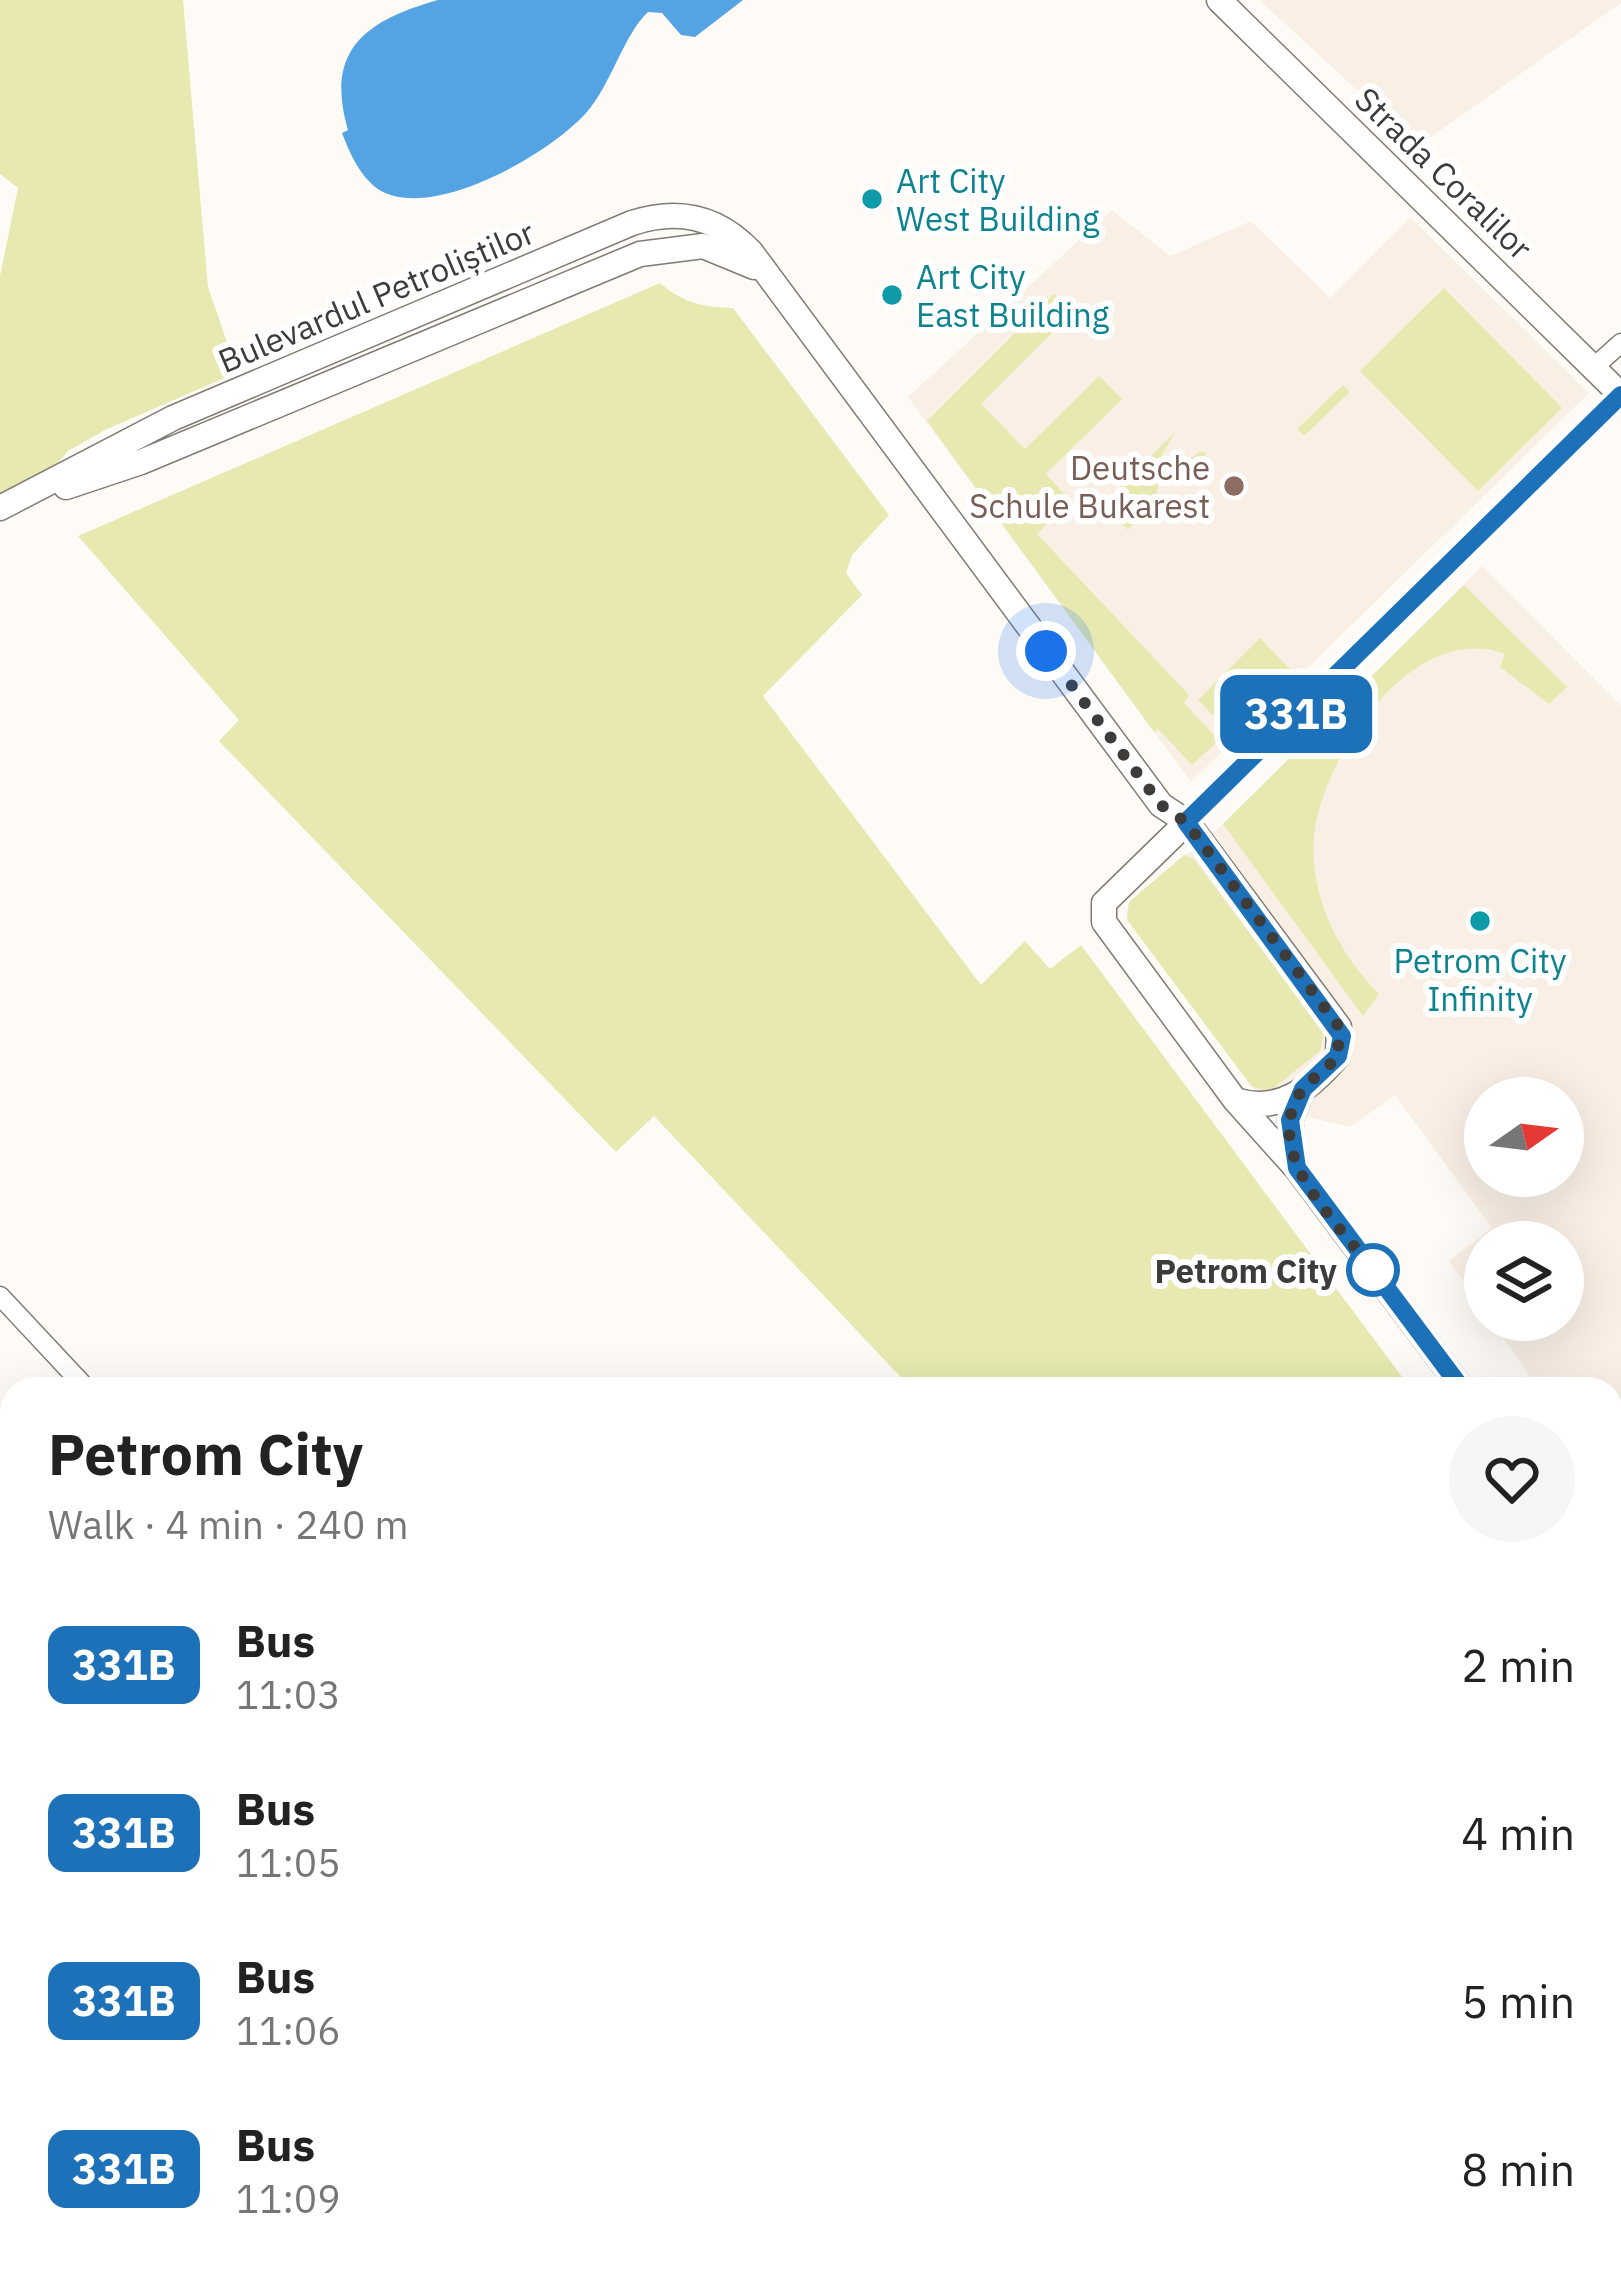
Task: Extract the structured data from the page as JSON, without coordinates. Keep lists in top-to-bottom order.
{
  "streets": {
    "street": ["Strada Coralilor", "Bulevardul Petroliștilor"]
  },
  "places": [
    "Art City West Building",
    "Art City East Building",
    "Deutsche Schule Bukarest",
    "Petrom City Infinity",
    "Petrom City"
  ],
  "lines": ["bus line 331B"],
  "north": "right",
  "page": {
    "on_map": "331B",
    "heading": ["Petrom City", "Walk · 4 min · 240 m"],
    "list": [
      {
        "mark": "331B",
        "name": "Bus",
        "note": "11:03",
        "value": "2 min"
      },
      {
        "mark": "331B",
        "name": "Bus",
        "note": "11:05",
        "value": "4 min"
      },
      {
        "mark": "331B",
        "name": "Bus",
        "note": "11:06",
        "value": "5 min"
      },
      {
        "mark": "331B",
        "name": "Bus",
        "note": "11:09",
        "value": "8 min"
      }
    ]
  }
}
